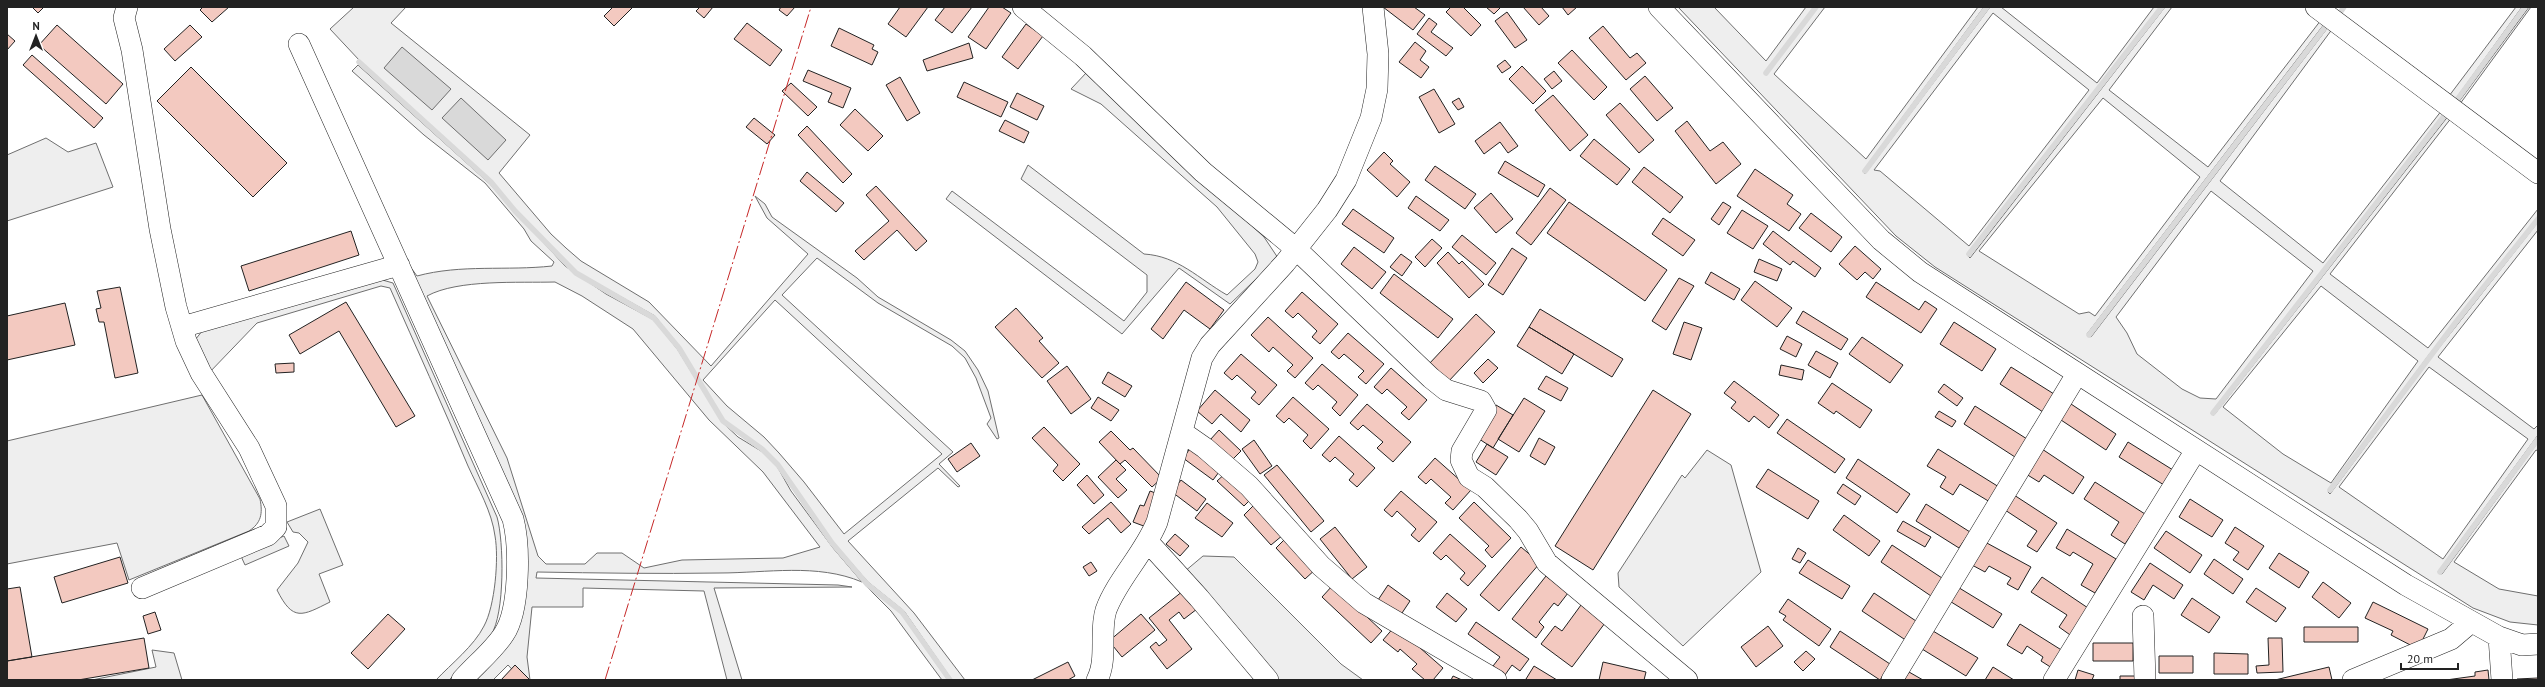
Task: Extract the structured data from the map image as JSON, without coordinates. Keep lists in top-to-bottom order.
{
  "scale_bar": "20 m",
  "north": "top"
}
